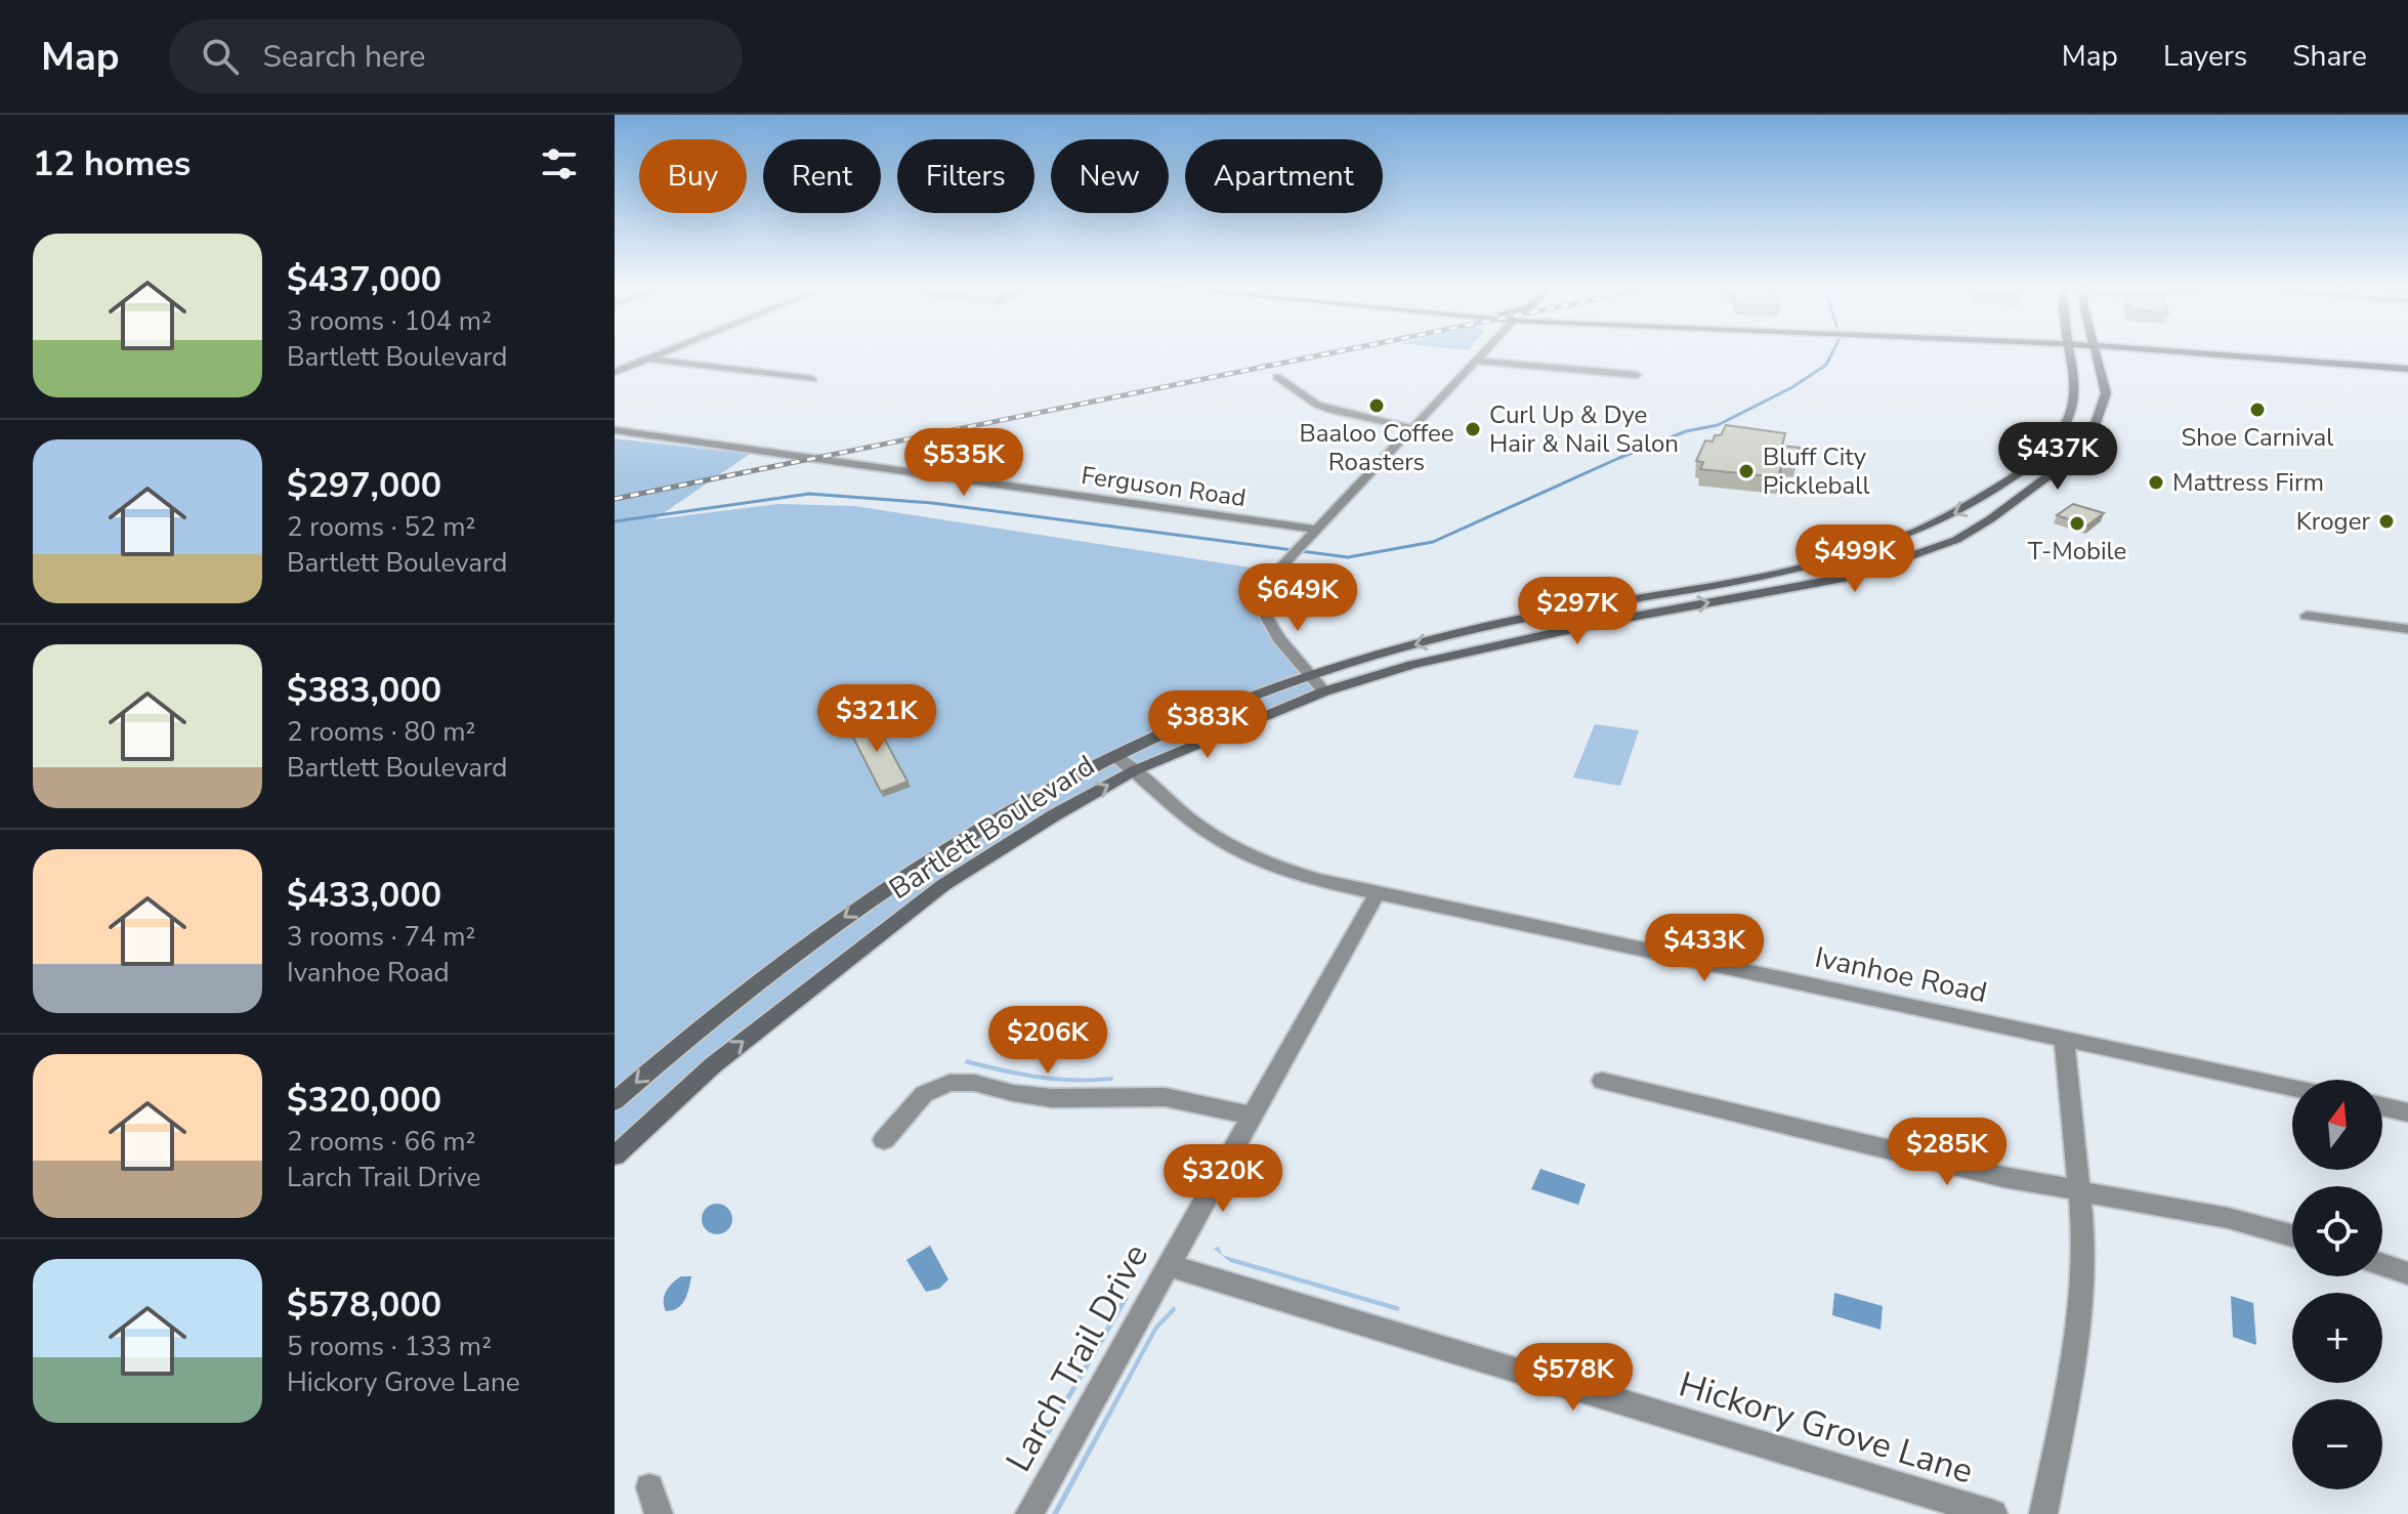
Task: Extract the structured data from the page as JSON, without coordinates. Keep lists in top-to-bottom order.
{
  "streets": {
    "main road": ["Bartlett Boulevard"],
    "street": [
      "Ferguson Road",
      "Ivanhoe Road",
      "Larch Trail Drive",
      "Hickory Grove Lane"
    ]
  },
  "crossings": [
    ["Bartlett Boulevard", "Ivanhoe Road"],
    ["Ivanhoe Road", "Larch Trail Drive"],
    ["Larch Trail Drive", "Hickory Grove Lane"]
  ],
  "places": [
    "Baaloo Coffee Roasters",
    "Shoe Carnival",
    "Curl Up & Dye Hair & Nail Salon",
    "Bluff City Pickleball",
    "Mattress Firm",
    "Kroger",
    "T-Mobile"
  ],
  "north": "top",
  "page": {
    "header": "Map",
    "search": "Search here",
    "nav": ["Map", "Layers", "Share"],
    "heading": "12 homes",
    "chip": [
      "Buy",
      "Rent",
      "Filters",
      "New",
      "Apartment"
    ],
    "list": [
      {
        "name": "$437,000",
        "note": "3 rooms · 104 m² · Bartlett Boulevard"
      },
      {
        "name": "$297,000",
        "note": "2 rooms · 52 m² · Bartlett Boulevard"
      },
      {
        "name": "$383,000",
        "note": "2 rooms · 80 m² · Bartlett Boulevard"
      },
      {
        "name": "$433,000",
        "note": "3 rooms · 74 m² · Ivanhoe Road"
      },
      {
        "name": "$320,000",
        "note": "2 rooms · 66 m² · Larch Trail Drive"
      },
      {
        "name": "$578,000",
        "note": "5 rooms · 133 m² · Hickory Grove Lane"
      }
    ],
    "price": [
      "$437K",
      "$535K",
      "$499K",
      "$649K",
      "$297K",
      "$321K",
      "$383K",
      "$433K",
      "$206K",
      "$285K",
      "$320K",
      "$578K"
    ],
    "map_buttons": ["+", "−"]
  }
}
